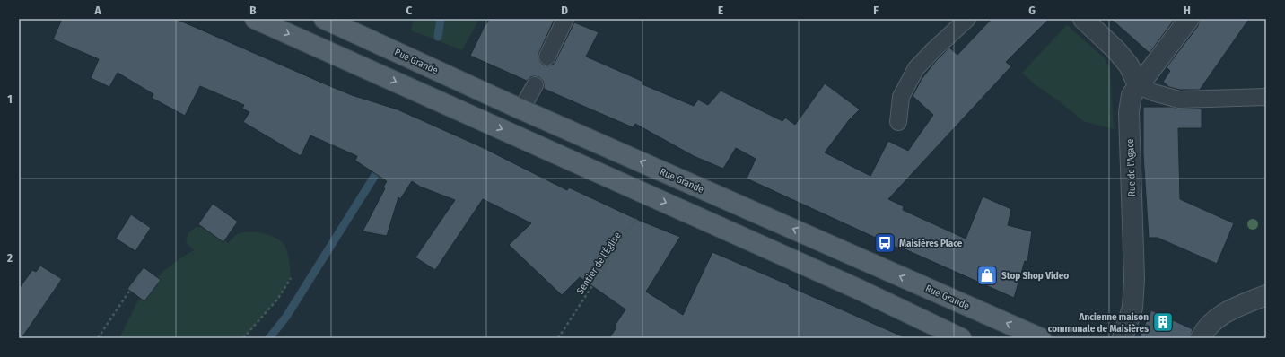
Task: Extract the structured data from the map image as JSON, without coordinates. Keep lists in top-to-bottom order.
{
  "streets": {
    "main road": ["Rue Grande"],
    "street": ["Rue de l'Agace"],
    "path": ["Sentier de l’Église"]
  },
  "places": {
    "bus stop": ["Maisières Place"],
    "shop": ["Stop Shop Video"],
    "building": ["Ancienne maison communale de Maisières"]
  },
  "grid": {
    "columns": [
      "A",
      "B",
      "C",
      "D",
      "E",
      "F",
      "G",
      "H"
    ],
    "rows": ["1", "2"]
  }
}
